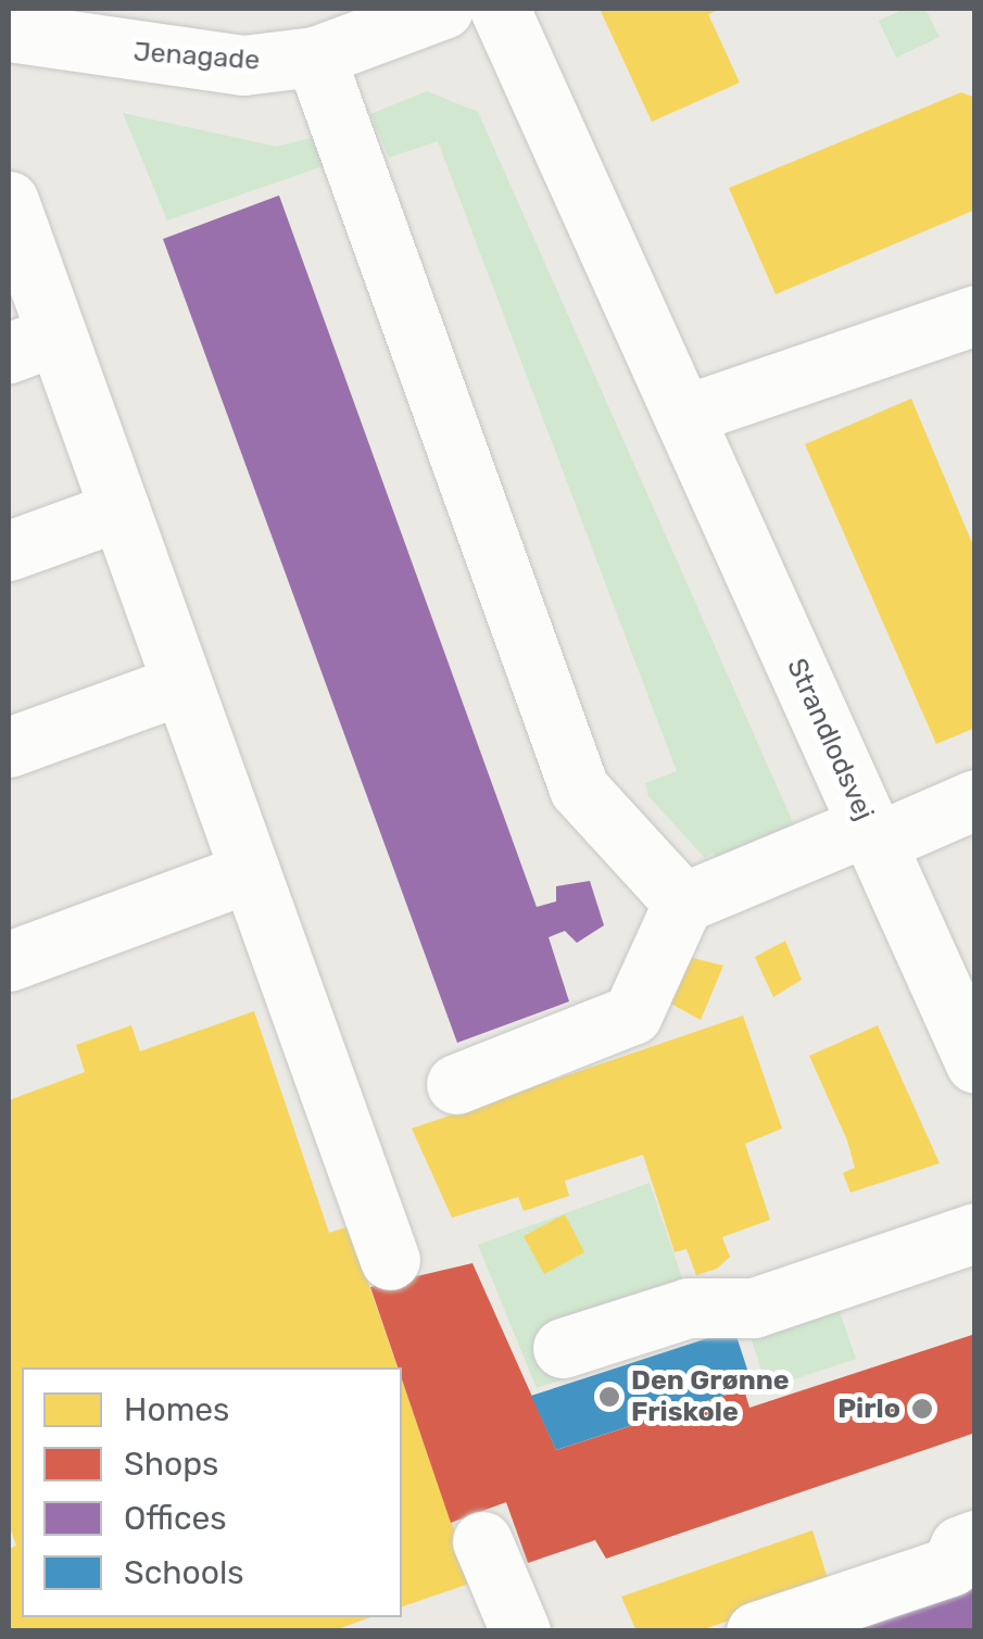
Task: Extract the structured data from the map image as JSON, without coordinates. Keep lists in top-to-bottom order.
{
  "streets": {
    "street": ["Jenagade", "Strandlodsvej"]
  },
  "places": ["Den Grønne Friskole", "Pirlo"],
  "legend": [
    "Homes",
    "Shops",
    "Offices",
    "Schools"
  ]
}
